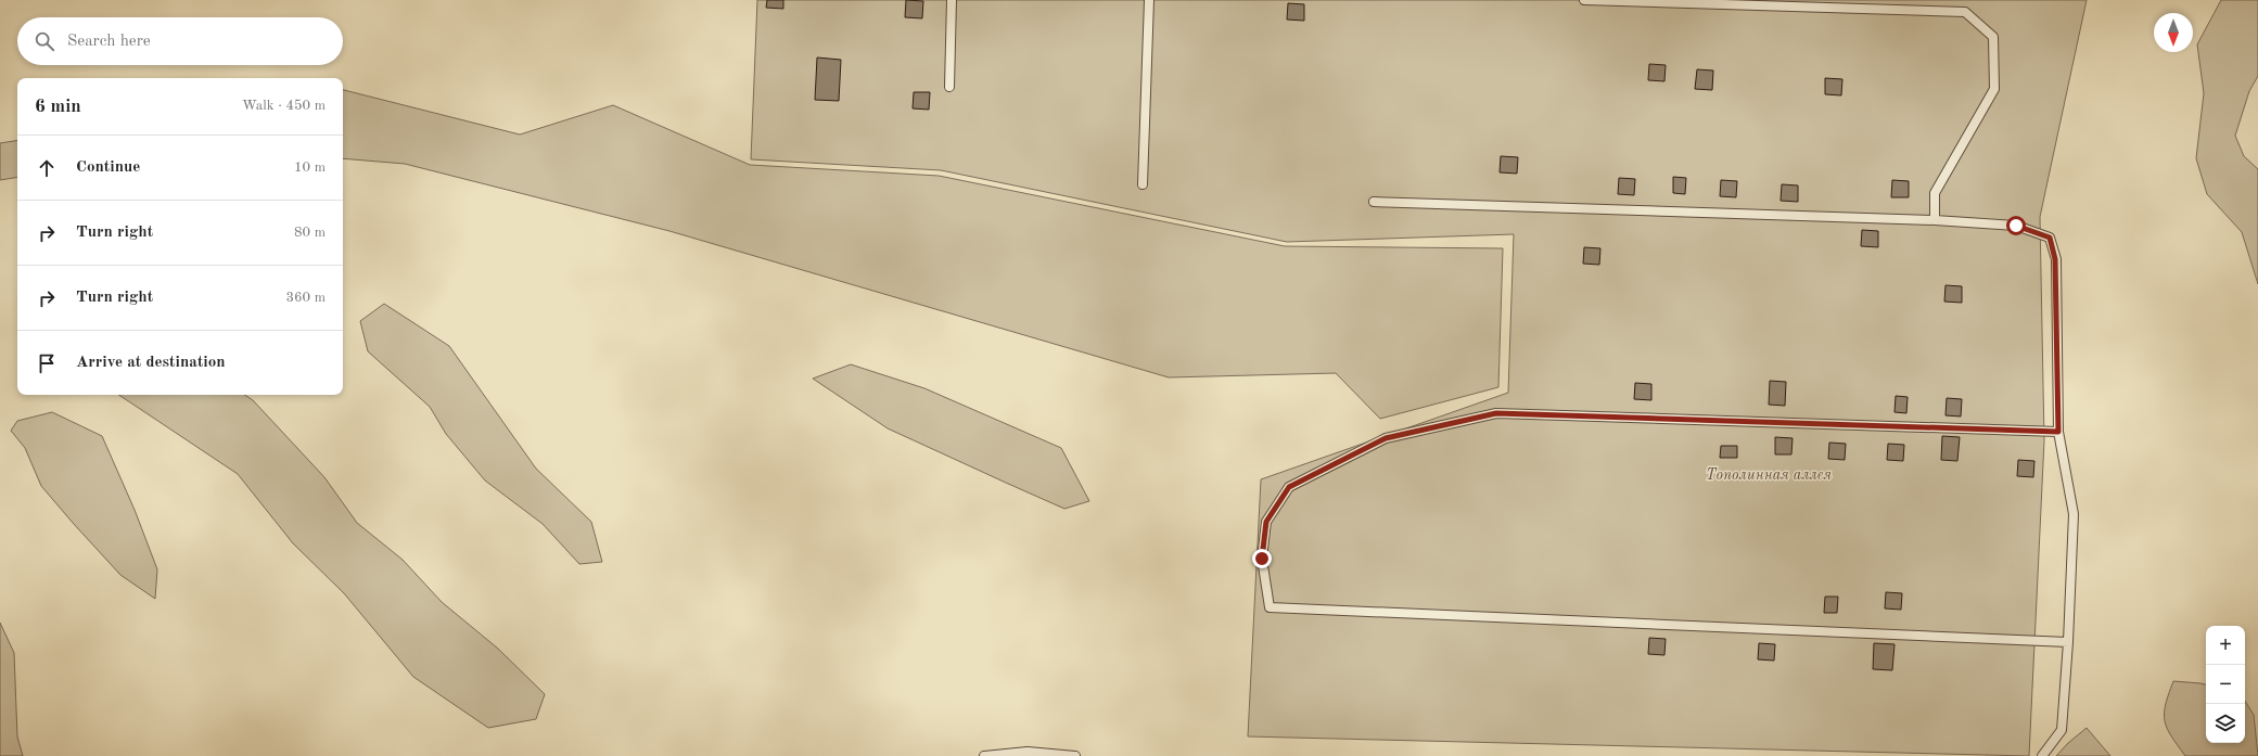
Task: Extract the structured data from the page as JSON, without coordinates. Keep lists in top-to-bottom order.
{
  "parks": ["Тополинная аллея"],
  "north": "bottom",
  "page": {
    "search": "Search here",
    "heading": ["6 min", "Walk · 450 m"],
    "list": [
      ["Continue", "10 m"],
      ["Turn right", "80 m"],
      ["Turn right", "360 m"],
      "Arrive at destination"
    ],
    "map_buttons": ["+", "−"]
  }
}
